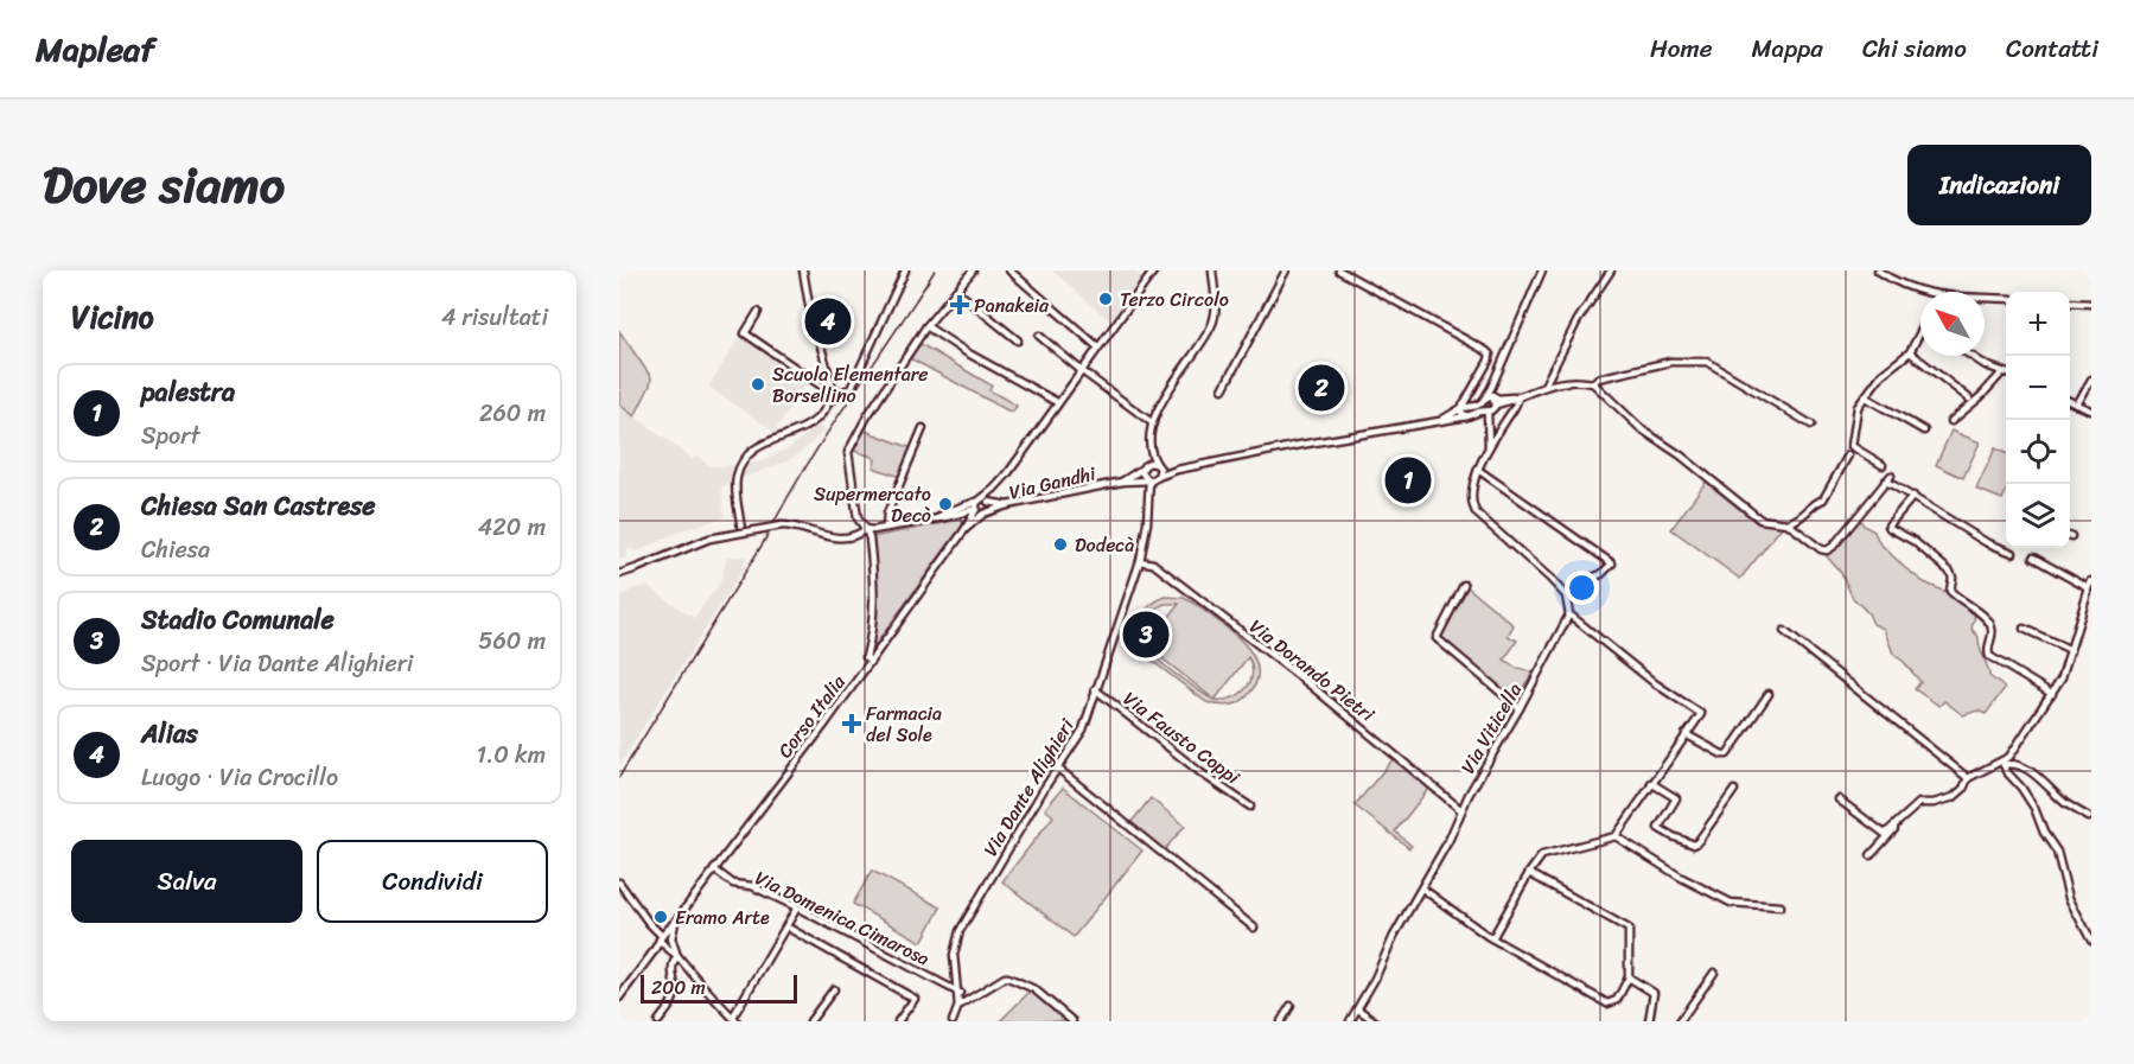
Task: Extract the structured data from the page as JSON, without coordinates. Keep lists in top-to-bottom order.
{
  "streets": {
    "street": [
      "Via Gandhi",
      "Via Dorando Pietri",
      "Corso Italia",
      "Via Viticella",
      "Via Fausto Coppi",
      "Via Dante Alighieri",
      "Via Domenica Cimarosa"
    ]
  },
  "crossings": [
    ["Via Gandhi", "Via Dante Alighieri"],
    ["Via Dorando Pietri", "Via Viticella"],
    ["Via Dorando Pietri", "Via Dante Alighieri"],
    ["Corso Italia", "Via Domenica Cimarosa"],
    ["Via Fausto Coppi", "Via Dante Alighieri"],
    ["Via Dante Alighieri", "Via Domenica Cimarosa"]
  ],
  "places": {
    "other": [
      "Terzo Circolo",
      "Scuola Elementare Borsellino",
      "Supermercato Decò",
      "Dodecà",
      "Eramo Arte"
    ],
    "health": ["Panakeia", "Farmacia del Sole"]
  },
  "scale_bar": "200 m",
  "north": "top left",
  "page": {
    "header": "Mapleaf",
    "nav": [
      "Home",
      "Mappa",
      "Chi siamo",
      "Contatti"
    ],
    "title": "Dove siamo",
    "buttons": [
      "Indicazioni",
      ["Salva", "Condividi"]
    ],
    "heading": ["Vicino", "4 risultati"],
    "map_buttons": ["+", "−"],
    "pins": [
      "4",
      "2",
      "1",
      "3"
    ],
    "list": [
      {
        "mark": "1",
        "name": "palestra",
        "note": "Sport",
        "value": "260 m"
      },
      {
        "mark": "2",
        "name": "Chiesa San Castrese",
        "note": "Chiesa",
        "value": "420 m"
      },
      {
        "mark": "3",
        "name": "Stadio Comunale",
        "note": "Sport · Via Dante Alighieri",
        "value": "560 m"
      },
      {
        "mark": "4",
        "name": "Alias",
        "note": "Luogo · Via Crocillo",
        "value": "1.0 km"
      }
    ],
    "scale": "200 m"
  }
}
